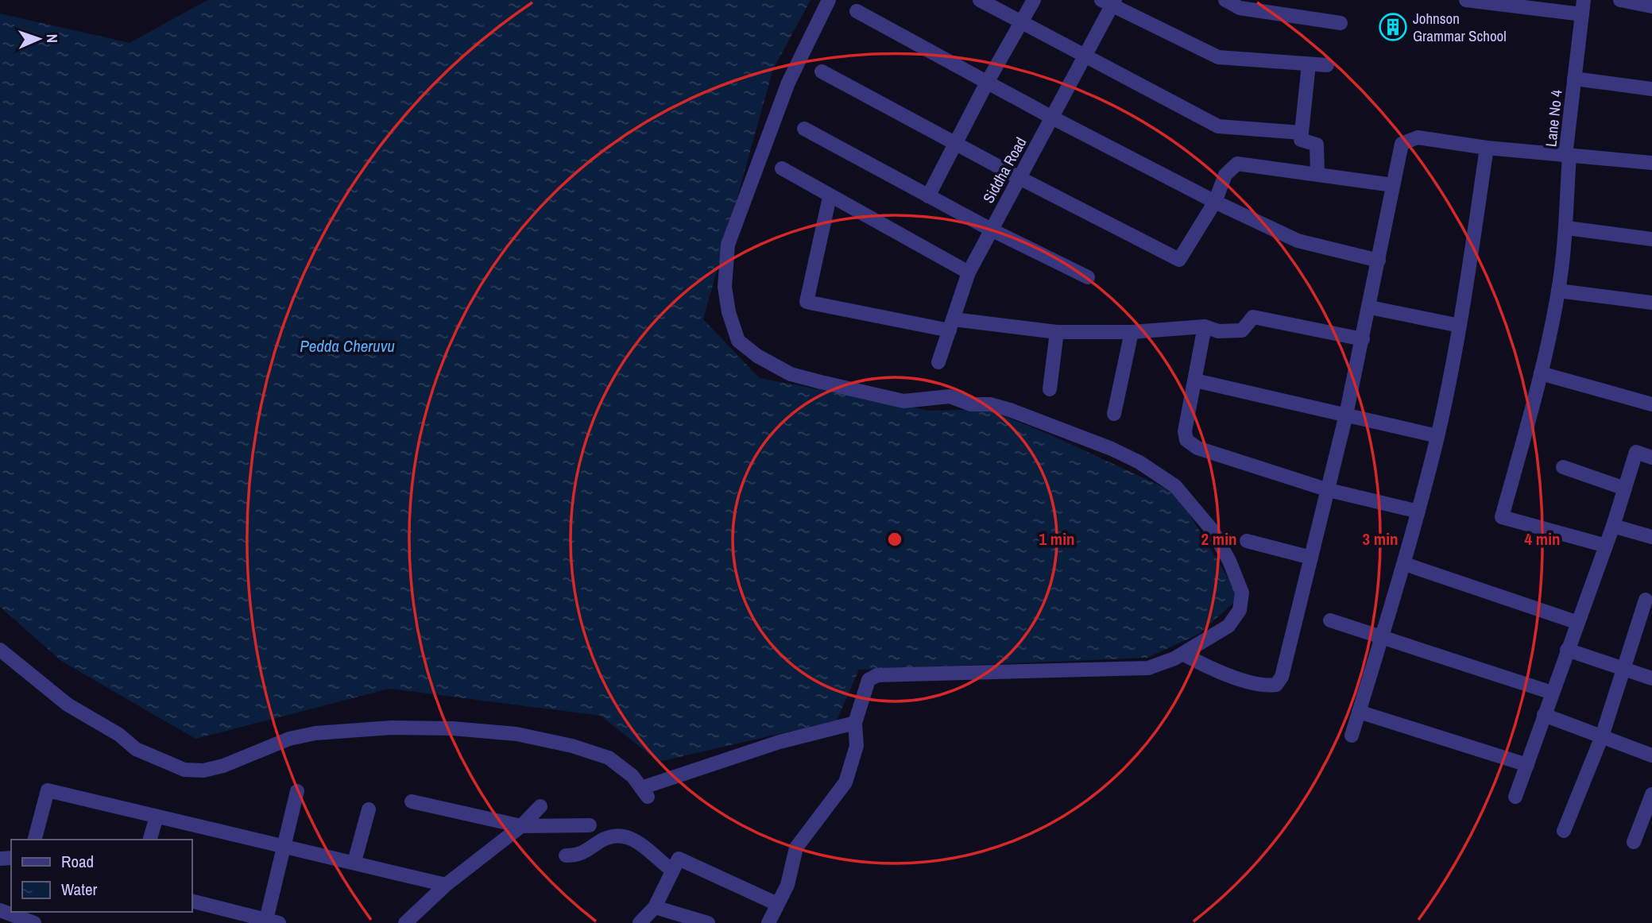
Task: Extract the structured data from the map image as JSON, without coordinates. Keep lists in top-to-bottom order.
{
  "streets": {
    "street": ["Lane No 4", "Siddha Road"]
  },
  "water": ["Pedda Cheruvu"],
  "places": {
    "building": ["Johnson Grammar School"]
  },
  "legend": ["Road", "Water"],
  "north": "right",
  "rings": [
    "1 min",
    "2 min",
    "3 min",
    "4 min"
  ]
}
